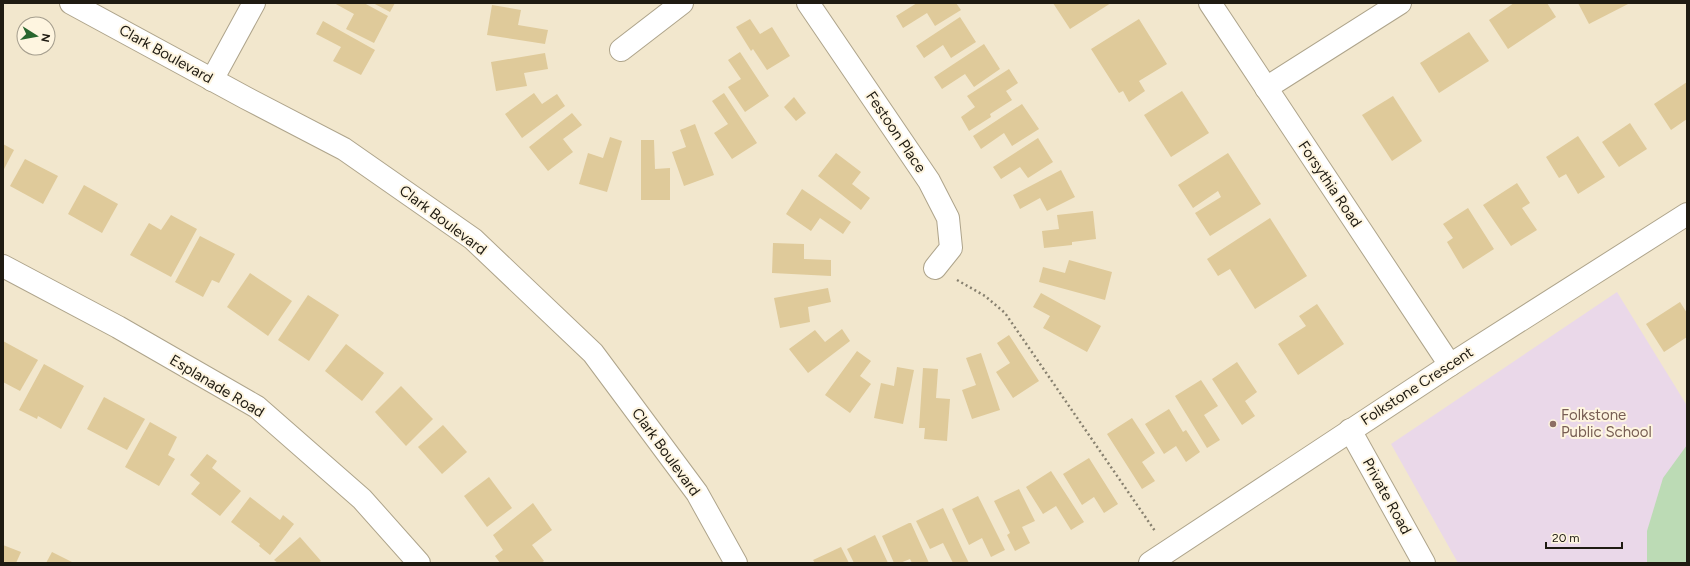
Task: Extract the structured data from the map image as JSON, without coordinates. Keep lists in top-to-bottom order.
{
  "streets": {
    "street": [
      "Clark Boulevard",
      "Festoon Place",
      "Forsythia Road",
      "Esplanade Road",
      "Folkstone Crescent",
      "Private Road"
    ]
  },
  "crossings": [
    ["Forsythia Road", "Folkstone Crescent"],
    ["Folkstone Crescent", "Private Road"]
  ],
  "places": ["Folkstone Public School"],
  "scale_bar": "20 m",
  "north": "right"
}
